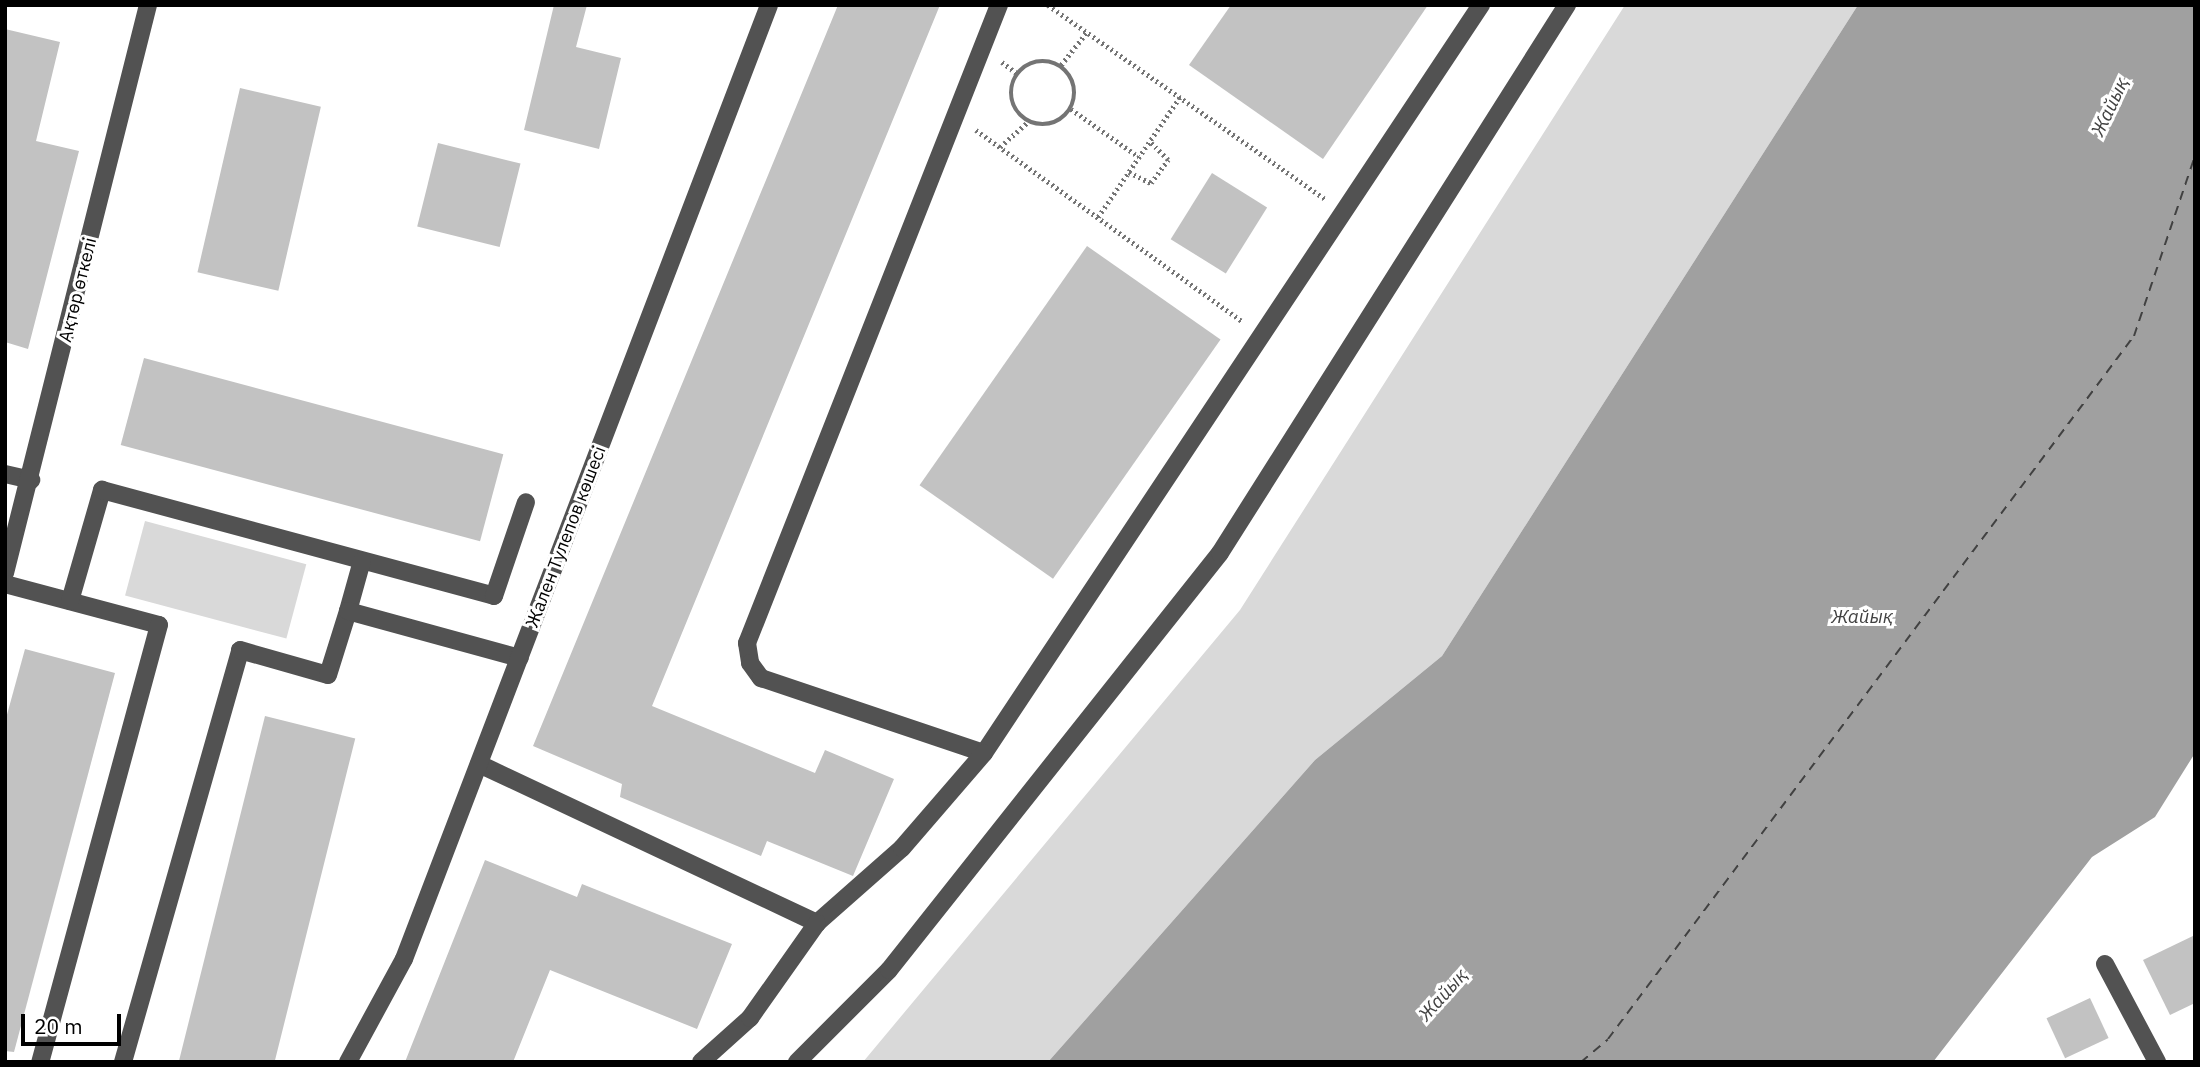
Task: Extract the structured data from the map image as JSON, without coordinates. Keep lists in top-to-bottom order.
{
  "streets": {
    "street": ["Ақтөр өткелі", "Жален Тулепов көшесі"]
  },
  "water": ["Жайық"],
  "scale_bar": "20 m"
}
